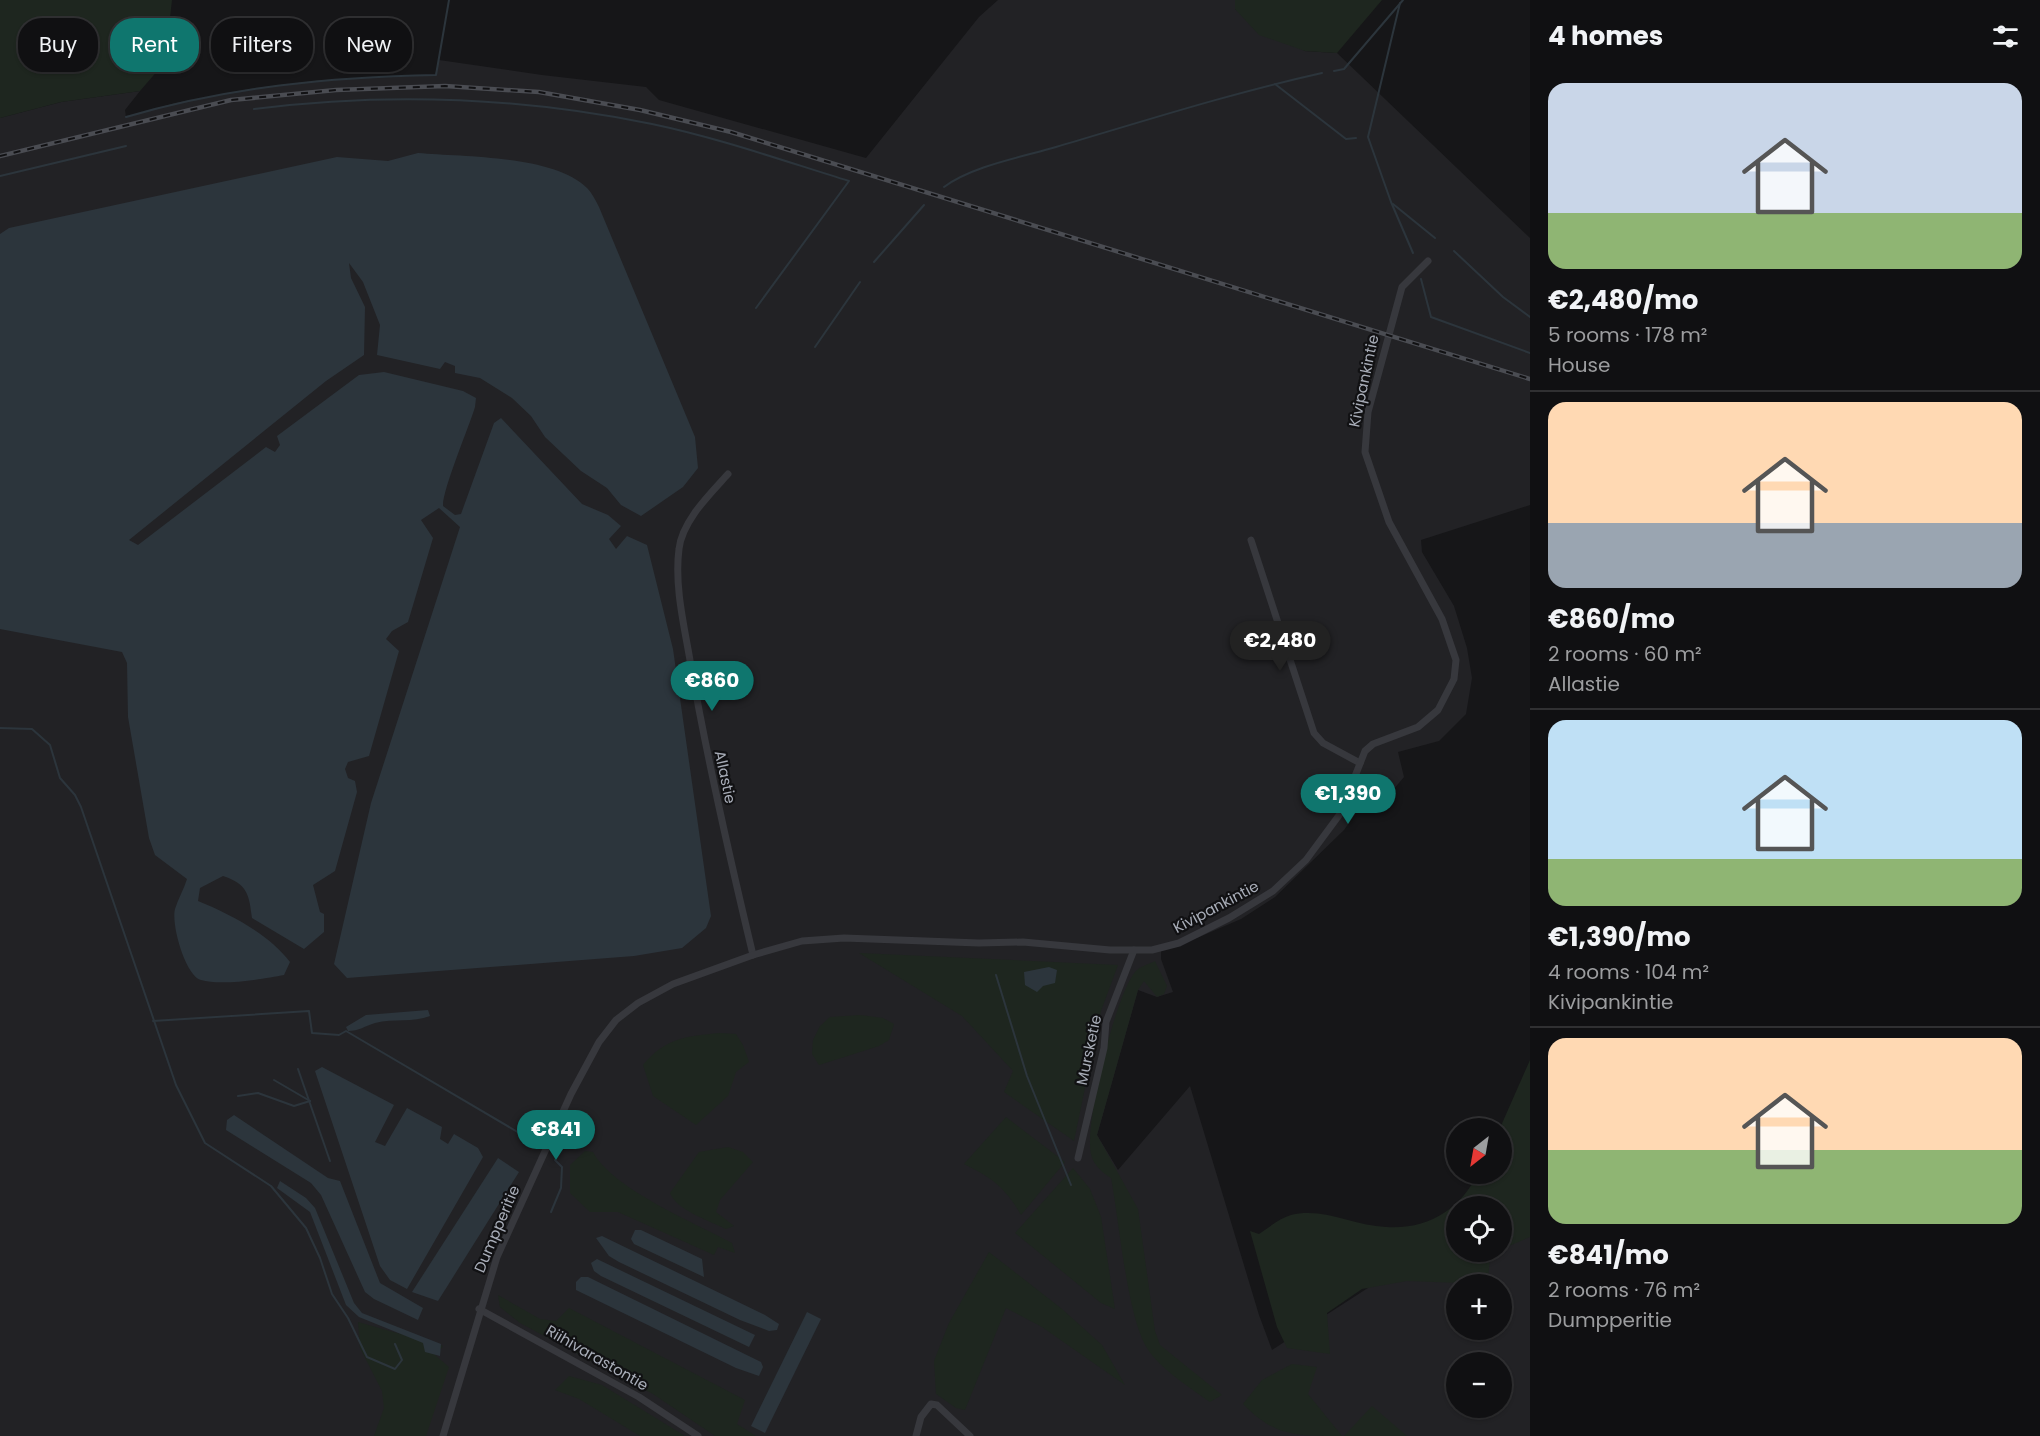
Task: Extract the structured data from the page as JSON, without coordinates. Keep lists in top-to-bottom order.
{
  "streets": {
    "street": [
      "Kivipankintie",
      "Allastie",
      "Mursketie",
      "Dumpperitie",
      "Riihivarastontie"
    ]
  },
  "crossings": [
    ["Kivipankintie", "Allastie"],
    ["Kivipankintie", "Mursketie"],
    ["Kivipankintie", "Dumpperitie"],
    ["Allastie", "Dumpperitie"],
    ["Dumpperitie", "Riihivarastontie"]
  ],
  "north": "bottom left",
  "page": {
    "heading": "4 homes",
    "chip": [
      "Buy",
      "Rent",
      "Filters",
      "New"
    ],
    "list": [
      {
        "name": "€2,480/mo",
        "note": "5 rooms · 178 m² · House"
      },
      {
        "name": "€860/mo",
        "note": "2 rooms · 60 m² · Allastie"
      },
      {
        "name": "€1,390/mo",
        "note": "4 rooms · 104 m² · Kivipankintie"
      },
      {
        "name": "€841/mo",
        "note": "2 rooms · 76 m² · Dumpperitie"
      }
    ],
    "price": [
      "€2,480",
      "€860",
      "€1,390",
      "€841"
    ],
    "map_buttons": ["+", "−"]
  }
}
